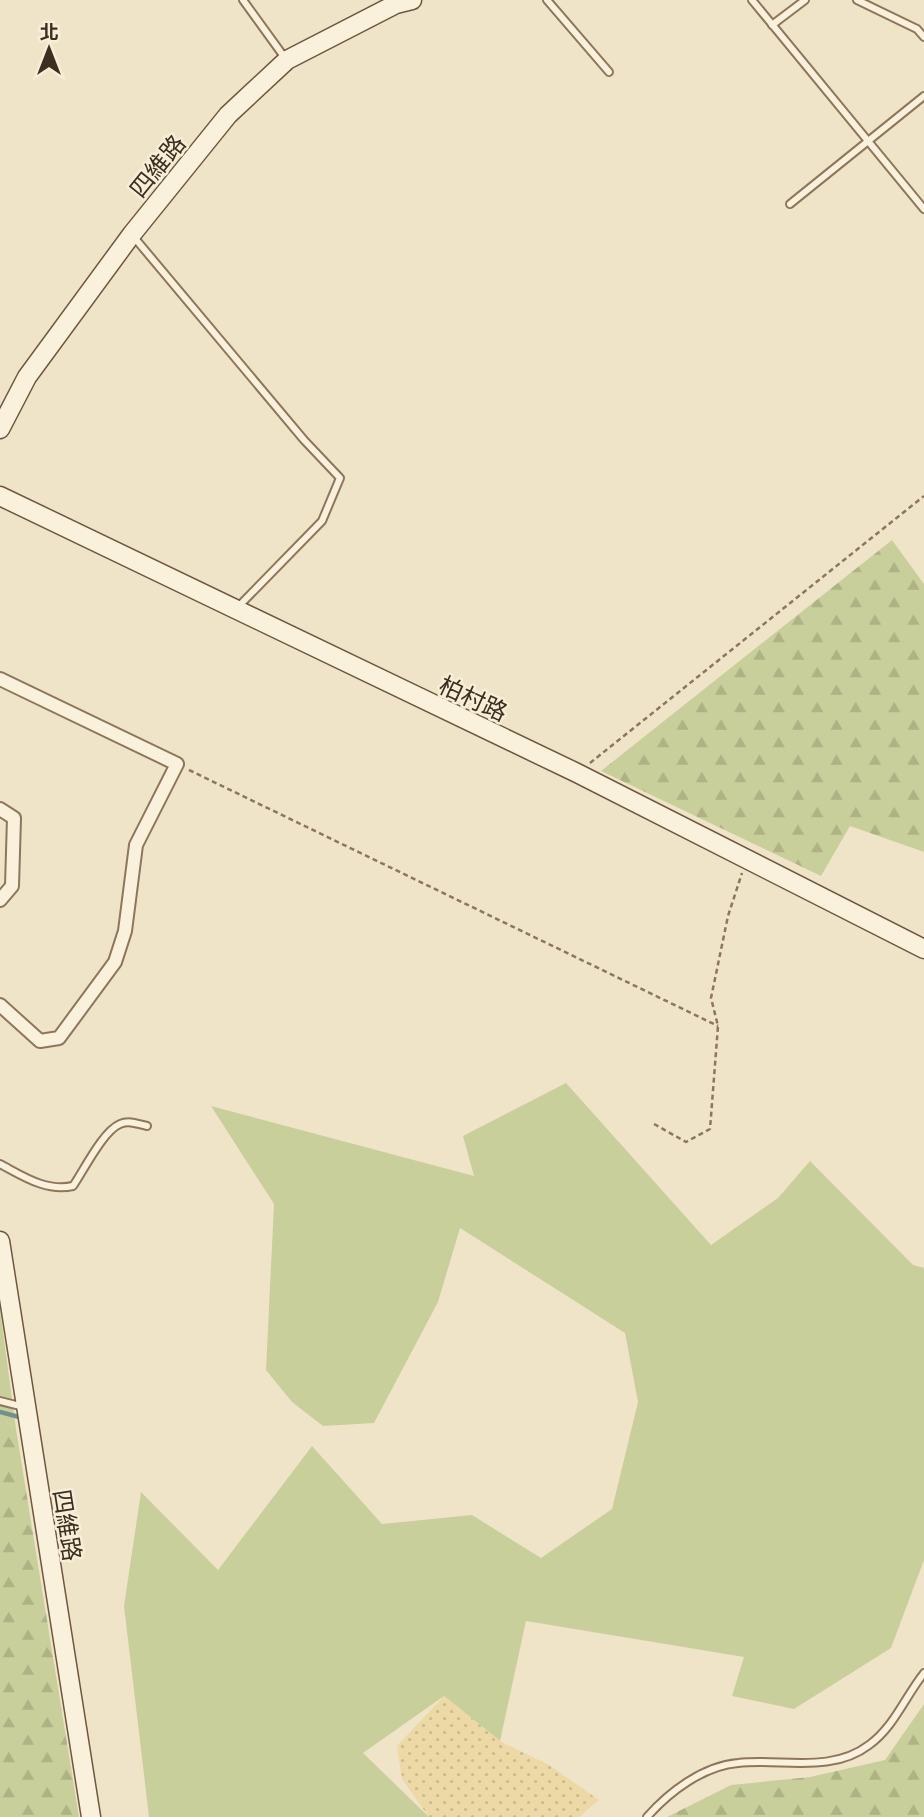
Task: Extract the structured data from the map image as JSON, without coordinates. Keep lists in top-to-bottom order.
{
  "streets": {
    "street": ["四維路", "柏村路"]
  },
  "north": "top"
}
